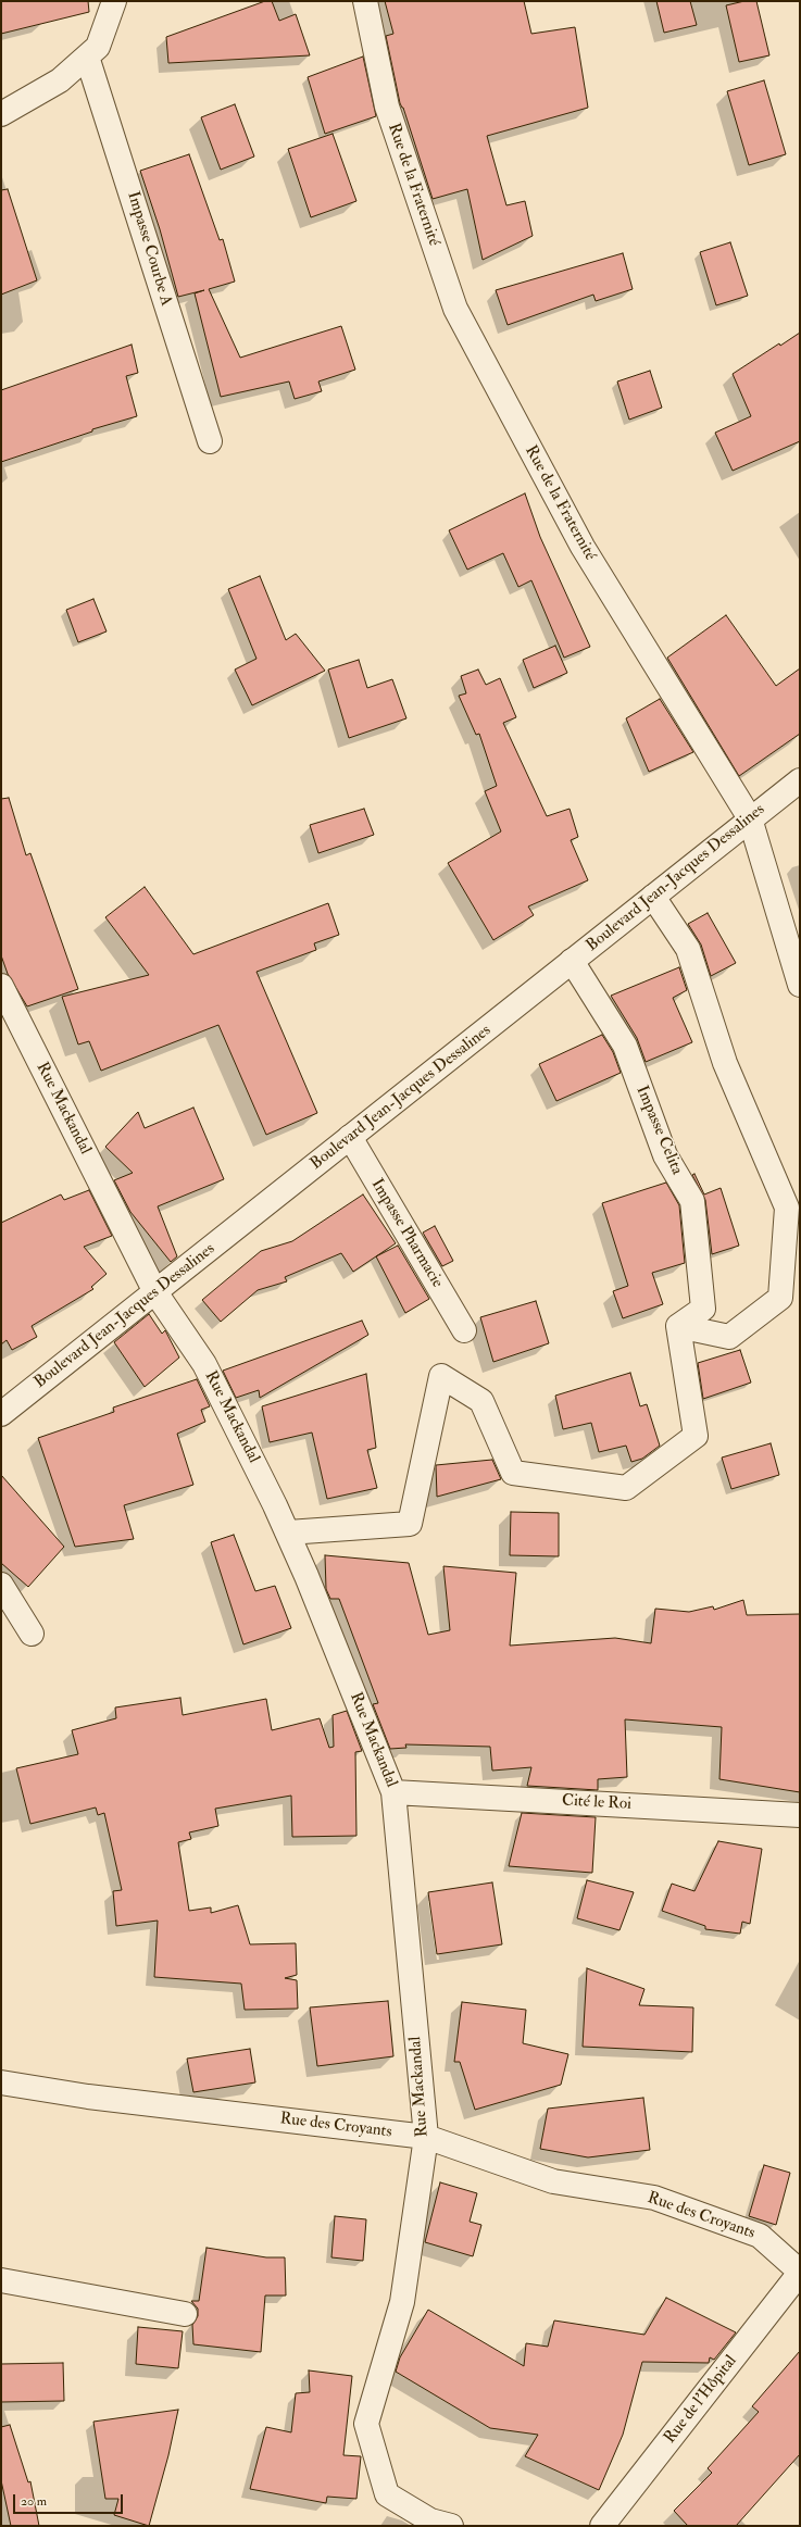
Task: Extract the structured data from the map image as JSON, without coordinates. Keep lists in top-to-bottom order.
{
  "streets": {
    "street": [
      "Rue de la Fraternité",
      "Impasse Courbe A",
      "Boulevard Jean-Jacques Dessalines",
      "Rue Mackandal",
      "Impasse Celita",
      "Impasse Pharmacie",
      "Cité le Roi",
      "Rue des Croyants",
      "Rue de l'Hôpital"
    ]
  },
  "crossings": [
    ["Rue de la Fraternité", "Boulevard Jean-Jacques Dessalines"],
    ["Boulevard Jean-Jacques Dessalines", "Rue Mackandal"],
    ["Boulevard Jean-Jacques Dessalines", "Impasse Celita"],
    ["Boulevard Jean-Jacques Dessalines", "Impasse Pharmacie"],
    ["Rue Mackandal", "Cité le Roi"],
    ["Rue Mackandal", "Rue des Croyants"],
    ["Rue des Croyants", "Rue de l'Hôpital"]
  ],
  "scale_bar": "20 m"
}
